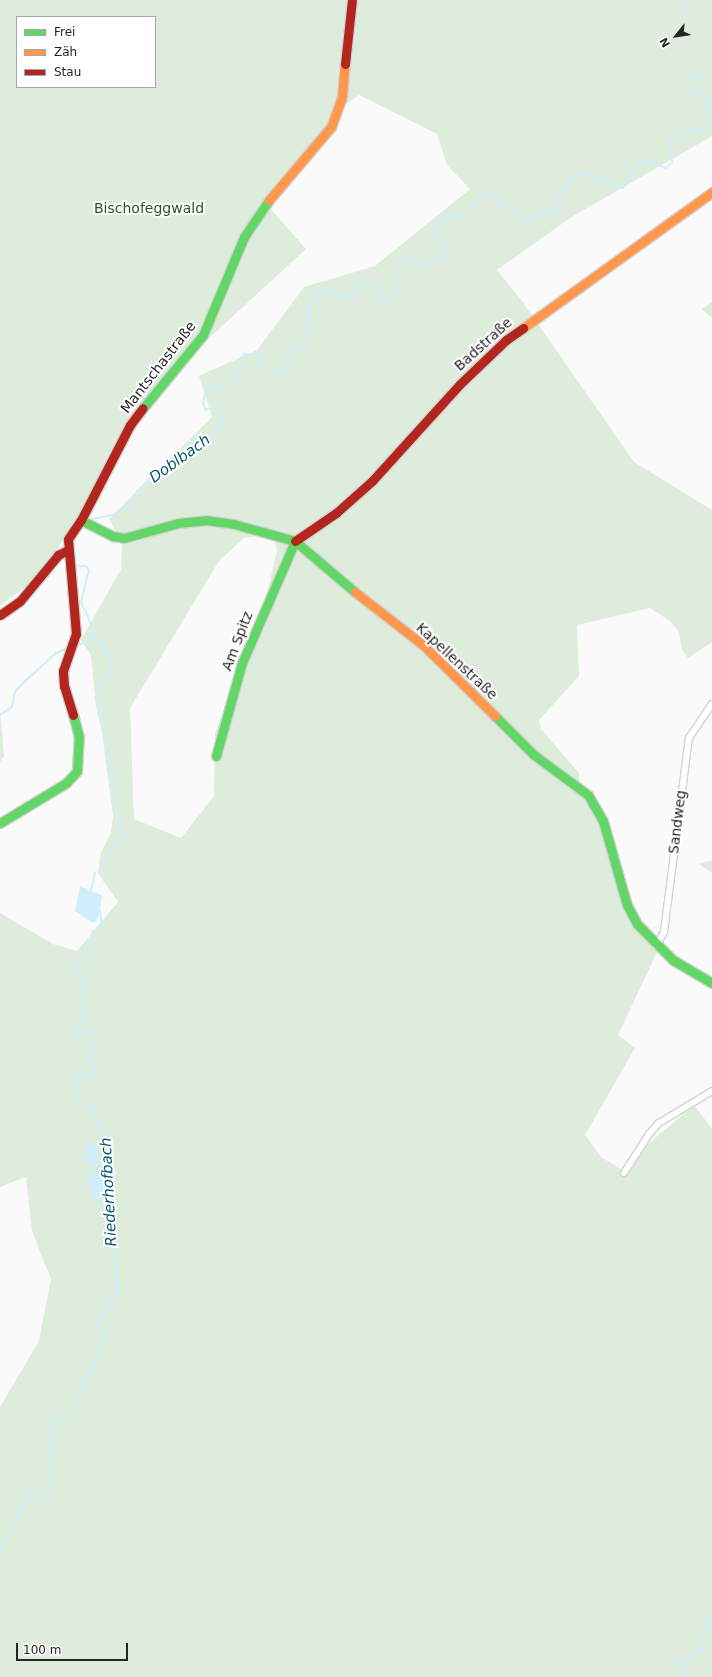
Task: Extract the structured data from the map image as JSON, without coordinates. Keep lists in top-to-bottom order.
{
  "streets": {
    "street": [
      "Badstraße",
      "Mantschastraße",
      "Am Spitz",
      "Kapellenstraße",
      "Sandweg"
    ]
  },
  "crossings": [
    ["Badstraße", "Am Spitz"],
    ["Badstraße", "Kapellenstraße"],
    ["Mantschastraße", "Kapellenstraße"],
    ["Am Spitz", "Kapellenstraße"],
    ["Kapellenstraße", "Sandweg"]
  ],
  "water": ["Doblbach", "Riederhofbach"],
  "parks": ["Bischofeggwald"],
  "legend": ["Frei", "Zäh", "Stau"],
  "scale_bar": "100 m",
  "north": "bottom left"
}
